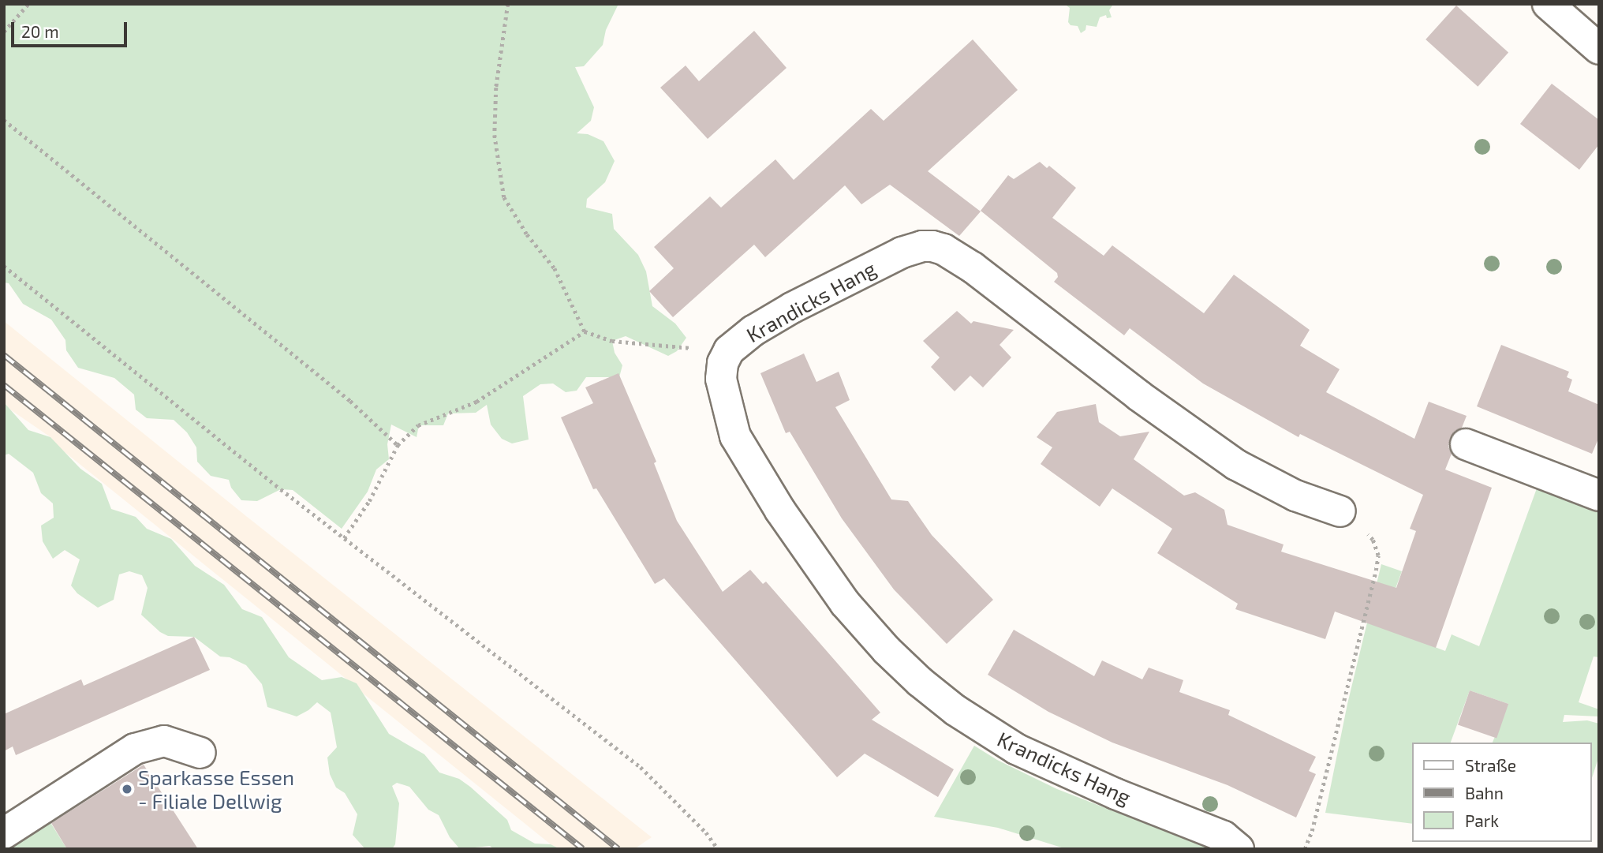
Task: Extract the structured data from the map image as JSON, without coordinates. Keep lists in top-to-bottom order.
{
  "streets": {
    "street": ["Krandicks Hang"]
  },
  "places": ["Sparkasse Essen - Filiale Dellwig"],
  "legend": ["Straße", "Bahn", "Park"],
  "scale_bar": "20 m"
}
